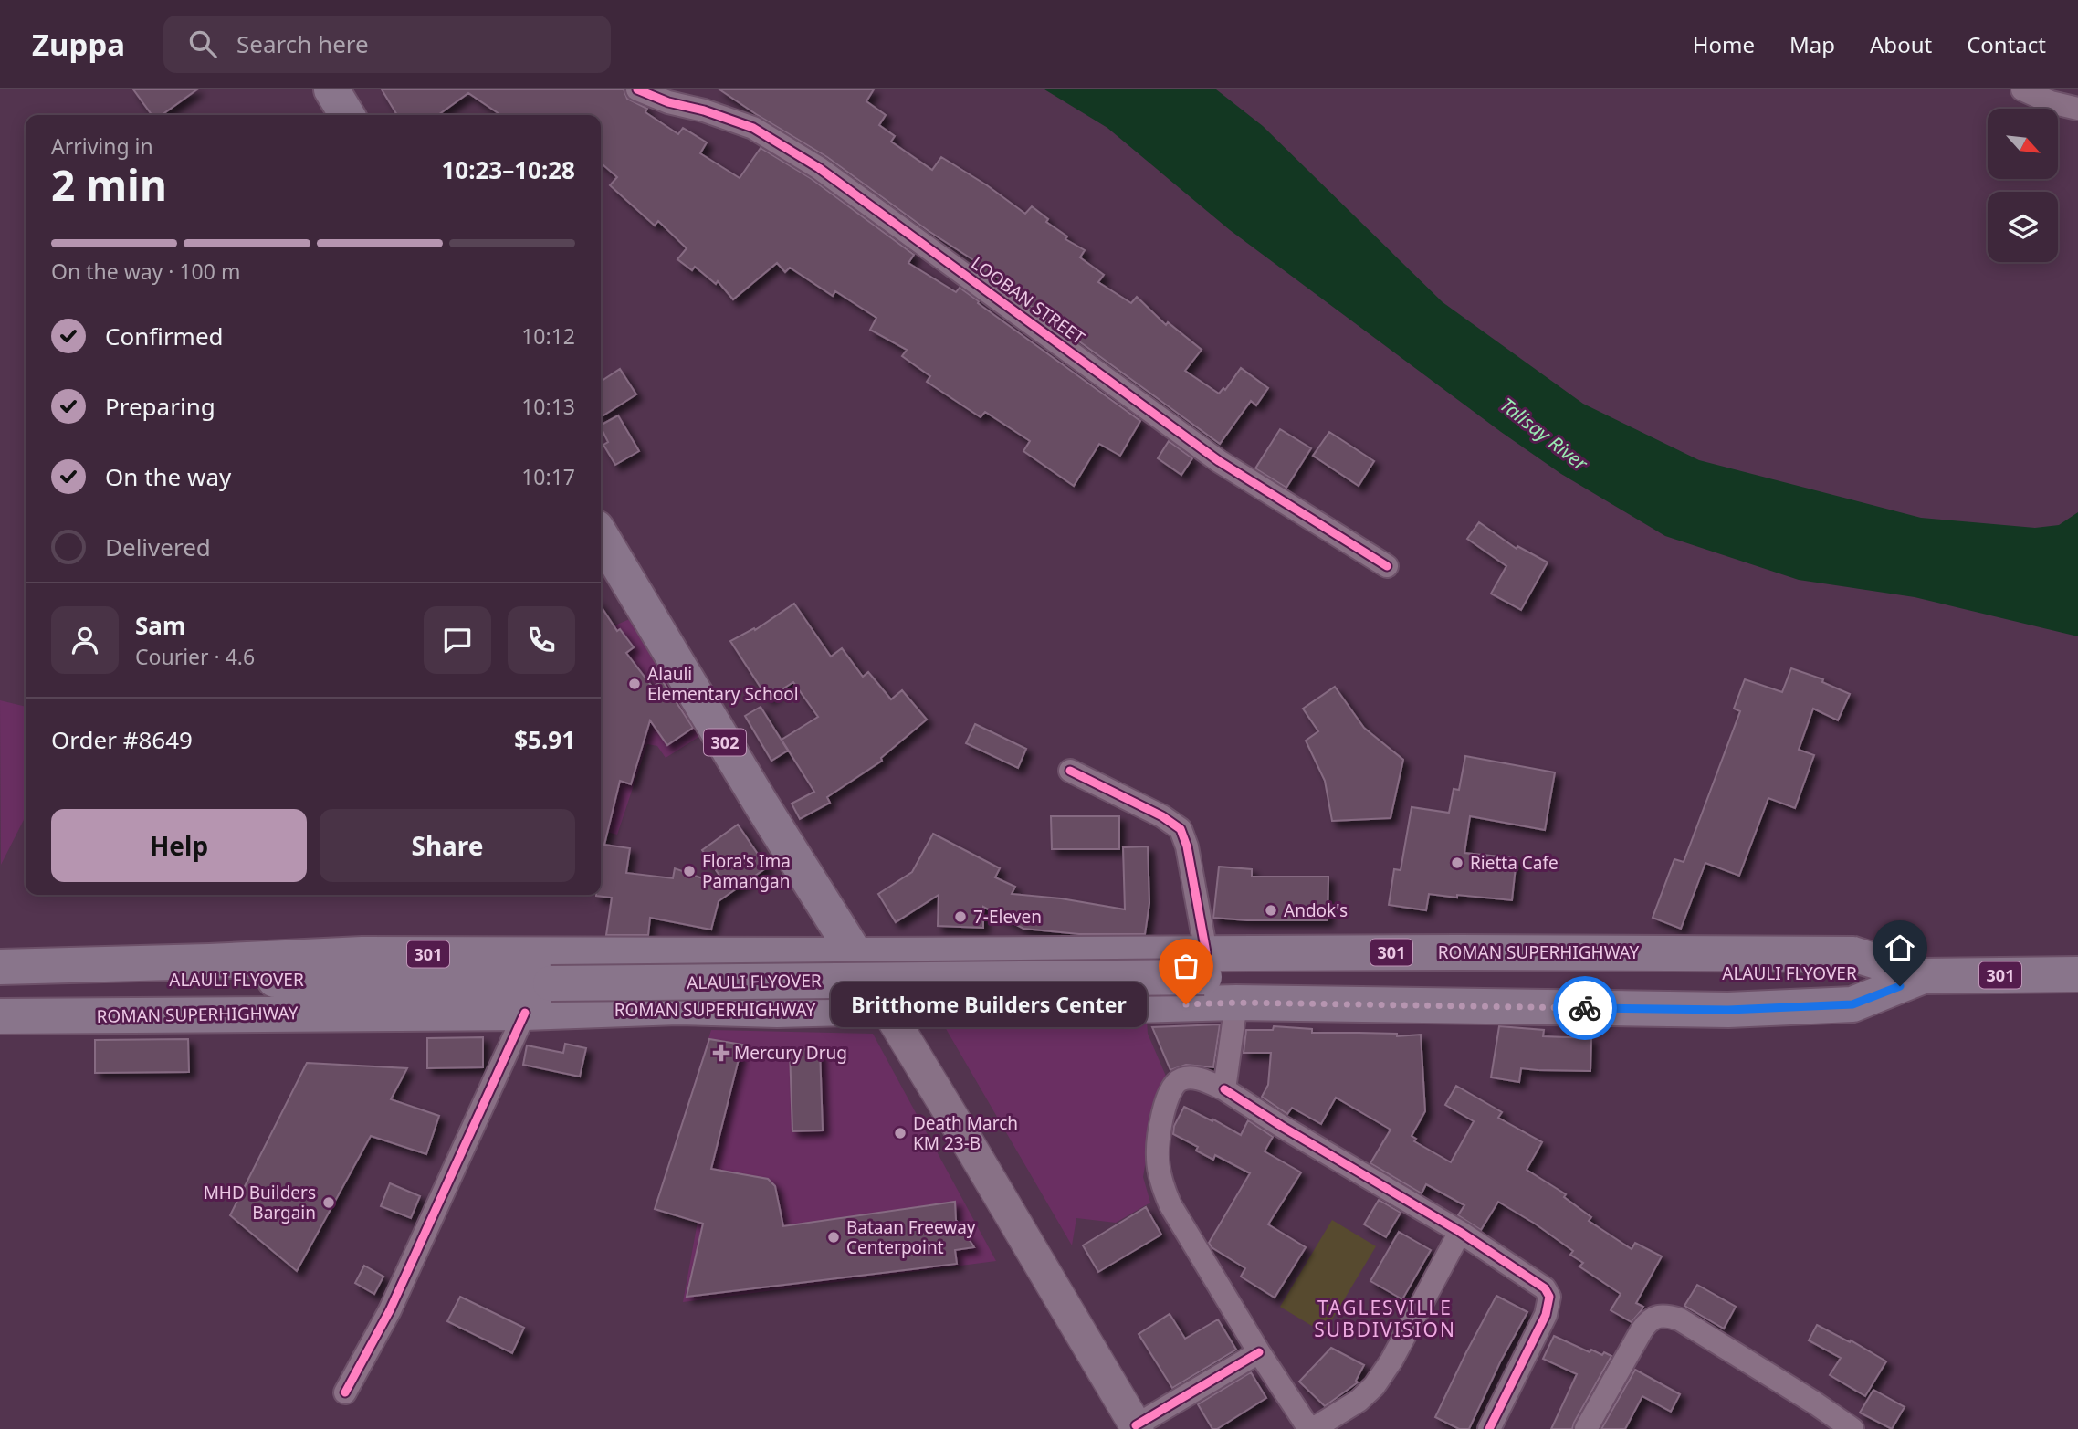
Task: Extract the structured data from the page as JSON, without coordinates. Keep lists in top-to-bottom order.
{
  "streets": {
    "main road": [
      "302",
      "301",
      "ROMAN SUPERHIGHWAY",
      "ALAULI FLYOVER"
    ],
    "street": ["LOOBAN STREET"]
  },
  "crossings": [
    ["302", "301"],
    ["302", "ROMAN SUPERHIGHWAY"],
    ["301", "ALAULI FLYOVER"],
    ["ROMAN SUPERHIGHWAY", "ALAULI FLYOVER"]
  ],
  "districts": ["TAGLESVILLE SUBDIVISION"],
  "water": ["Talisay River"],
  "places": {
    "other": [
      "Alauli Elementary School",
      "Rietta Cafe",
      "Flora's Ima Pamangan",
      "Andok's",
      "7-Eleven",
      "Britthome Builders Center",
      "Death March KM 23-B",
      "MHD Builders Bargain",
      "Bataan Freeway Centerpoint"
    ],
    "health": ["Mercury Drug"]
  },
  "north": "bottom right",
  "page": {
    "header": "Zuppa",
    "search": "Search here",
    "nav": [
      "Home",
      "Map",
      "About",
      "Contact"
    ],
    "heading": ["2 min", "Arriving in", "10:23–10:28"],
    "panel": [
      "Sam",
      "Courier · 4.6",
      "Order #8649",
      "$5.91"
    ],
    "bar": "On the way · 100 m",
    "list": [
      ["Confirmed", "10:12"],
      ["Preparing", "10:13"],
      ["On the way", "10:17"],
      "Delivered"
    ],
    "buttons": ["Help", "Share"],
    "bubble": "Britthome Builders Center"
  }
}
